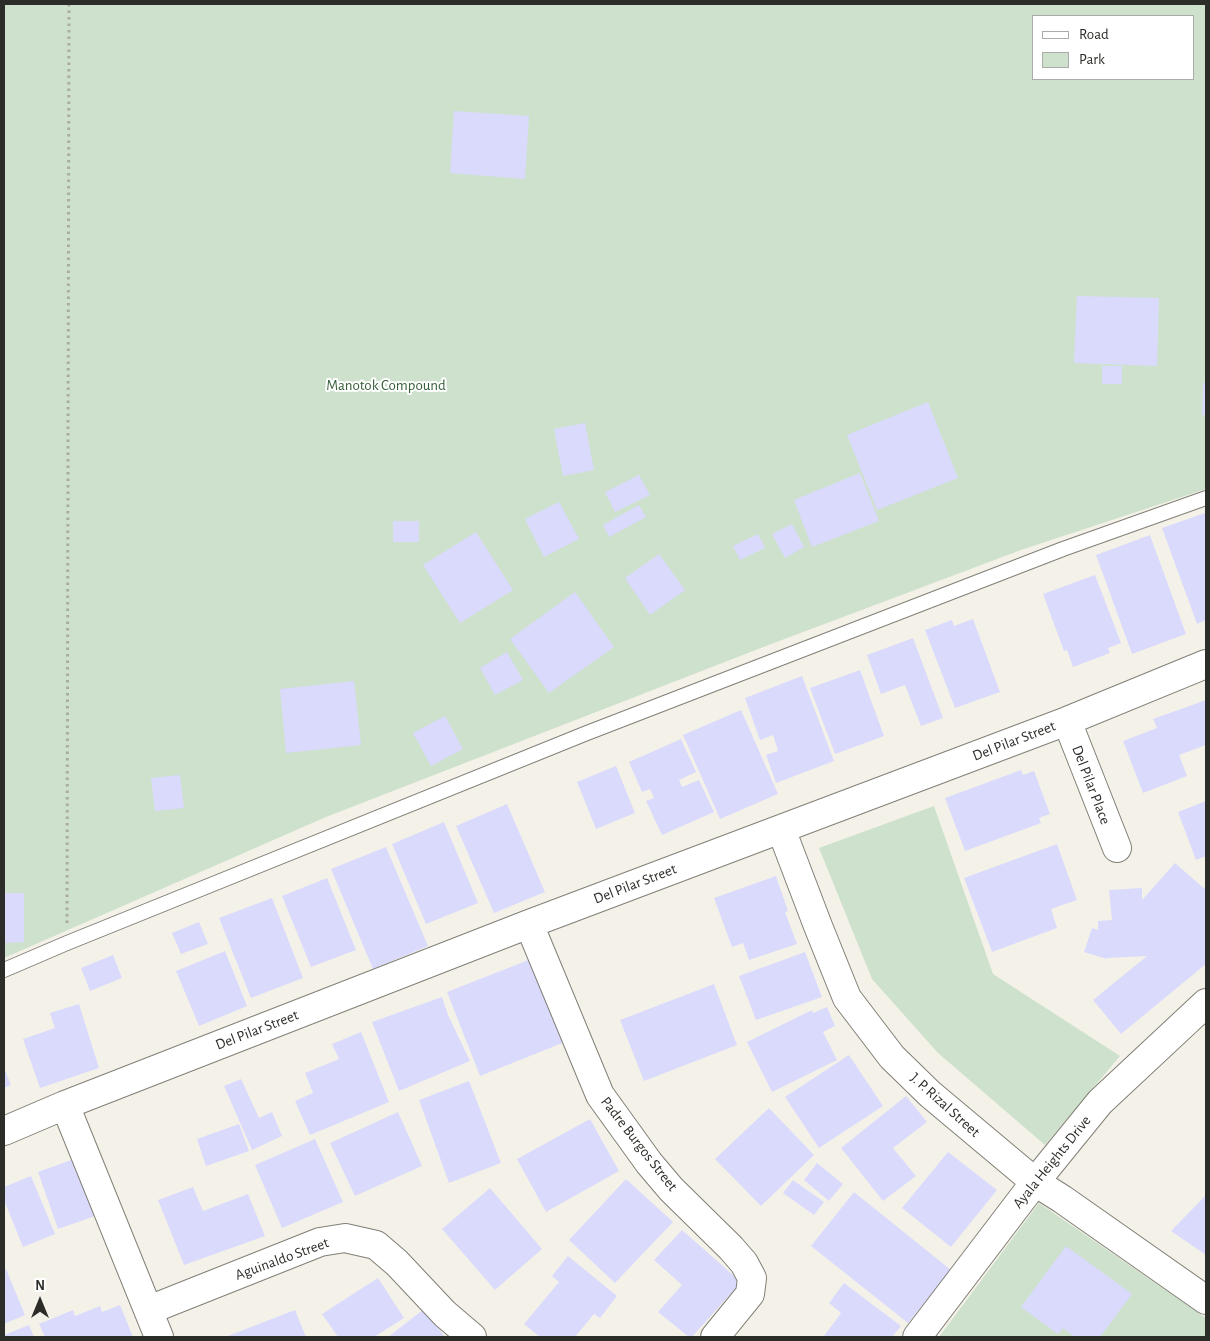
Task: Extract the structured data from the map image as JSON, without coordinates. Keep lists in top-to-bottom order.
{
  "streets": {
    "street": [
      "Del Pilar Street",
      "Del Pilar Place",
      "J. P. Rizal Street",
      "Padre Burgos Street",
      "Ayala Heights Drive",
      "Aguinaldo Street"
    ]
  },
  "crossings": [
    ["Del Pilar Street", "Del Pilar Place"],
    ["Del Pilar Street", "J. P. Rizal Street"],
    ["Del Pilar Street", "Padre Burgos Street"],
    ["J. P. Rizal Street", "Ayala Heights Drive"]
  ],
  "parks": ["Manotok Compound"],
  "legend": ["Road", "Park"],
  "north": "top"
}
